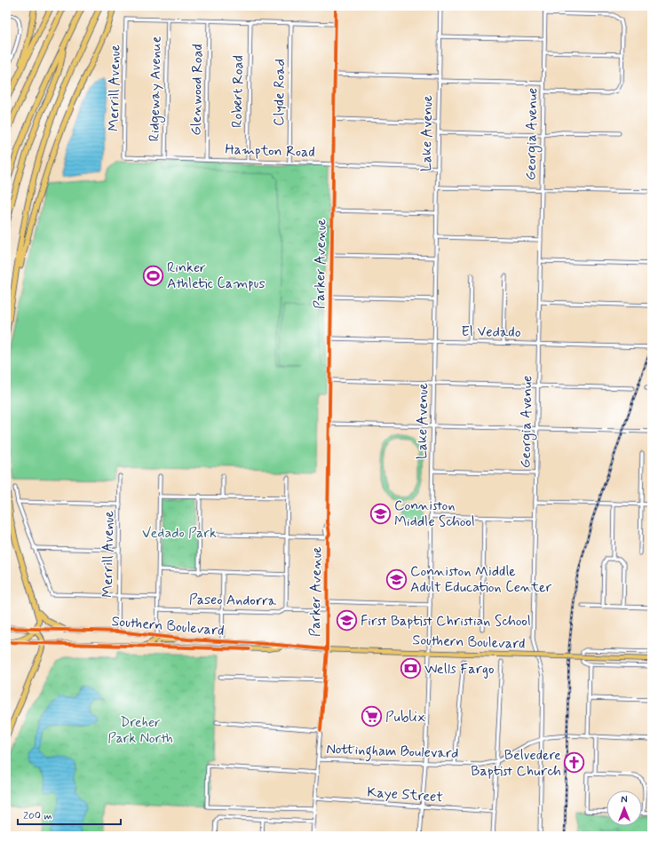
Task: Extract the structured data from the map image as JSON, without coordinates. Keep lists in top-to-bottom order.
{
  "streets": {
    "highway": ["Southern Boulevard"],
    "street": [
      "Merrill Avenue",
      "Ridgeway Avenue",
      "Glenwood Road",
      "Robert Road",
      "Clyde Road",
      "Lake Avenue",
      "Georgia Avenue",
      "Hampton Road",
      "Parker Avenue",
      "El Vedado",
      "Paseo Andorra",
      "Nottingham Boulevard",
      "Kaye Street"
    ]
  },
  "crossings": [
    ["Merrill Avenue", "Ridgeway Avenue"],
    ["Merrill Avenue", "Hampton Road"],
    ["Merrill Avenue", "Southern Boulevard"],
    ["Ridgeway Avenue", "Hampton Road"],
    ["Glenwood Road", "Hampton Road"],
    ["Robert Road", "Hampton Road"],
    ["Clyde Road", "Hampton Road"],
    ["Lake Avenue", "Hampton Road"],
    ["Lake Avenue", "El Vedado"],
    ["Lake Avenue", "Southern Boulevard"],
    ["Lake Avenue", "Nottingham Boulevard"],
    ["Lake Avenue", "Kaye Street"],
    ["Georgia Avenue", "El Vedado"],
    ["Georgia Avenue", "Nottingham Boulevard"],
    ["Hampton Road", "Parker Avenue"],
    ["Parker Avenue", "El Vedado"],
    ["Parker Avenue", "Paseo Andorra"],
    ["Parker Avenue", "Southern Boulevard"],
    ["Parker Avenue", "Nottingham Boulevard"],
    ["Parker Avenue", "Kaye Street"]
  ],
  "parks": ["Vedado Park", "Dreher Park North"],
  "places": {
    "sports": ["Rinker Athletic Campus"],
    "school or university": ["Conniston Middle School", "Conniston Middle Adult Education Center", "First Baptist Christian School"],
    "bank": ["Wells Fargo"],
    "supermarket": ["Publix"],
    "church": ["Belvedere Baptist Church"]
  },
  "scale_bar": "200 m",
  "north": "top"
}
